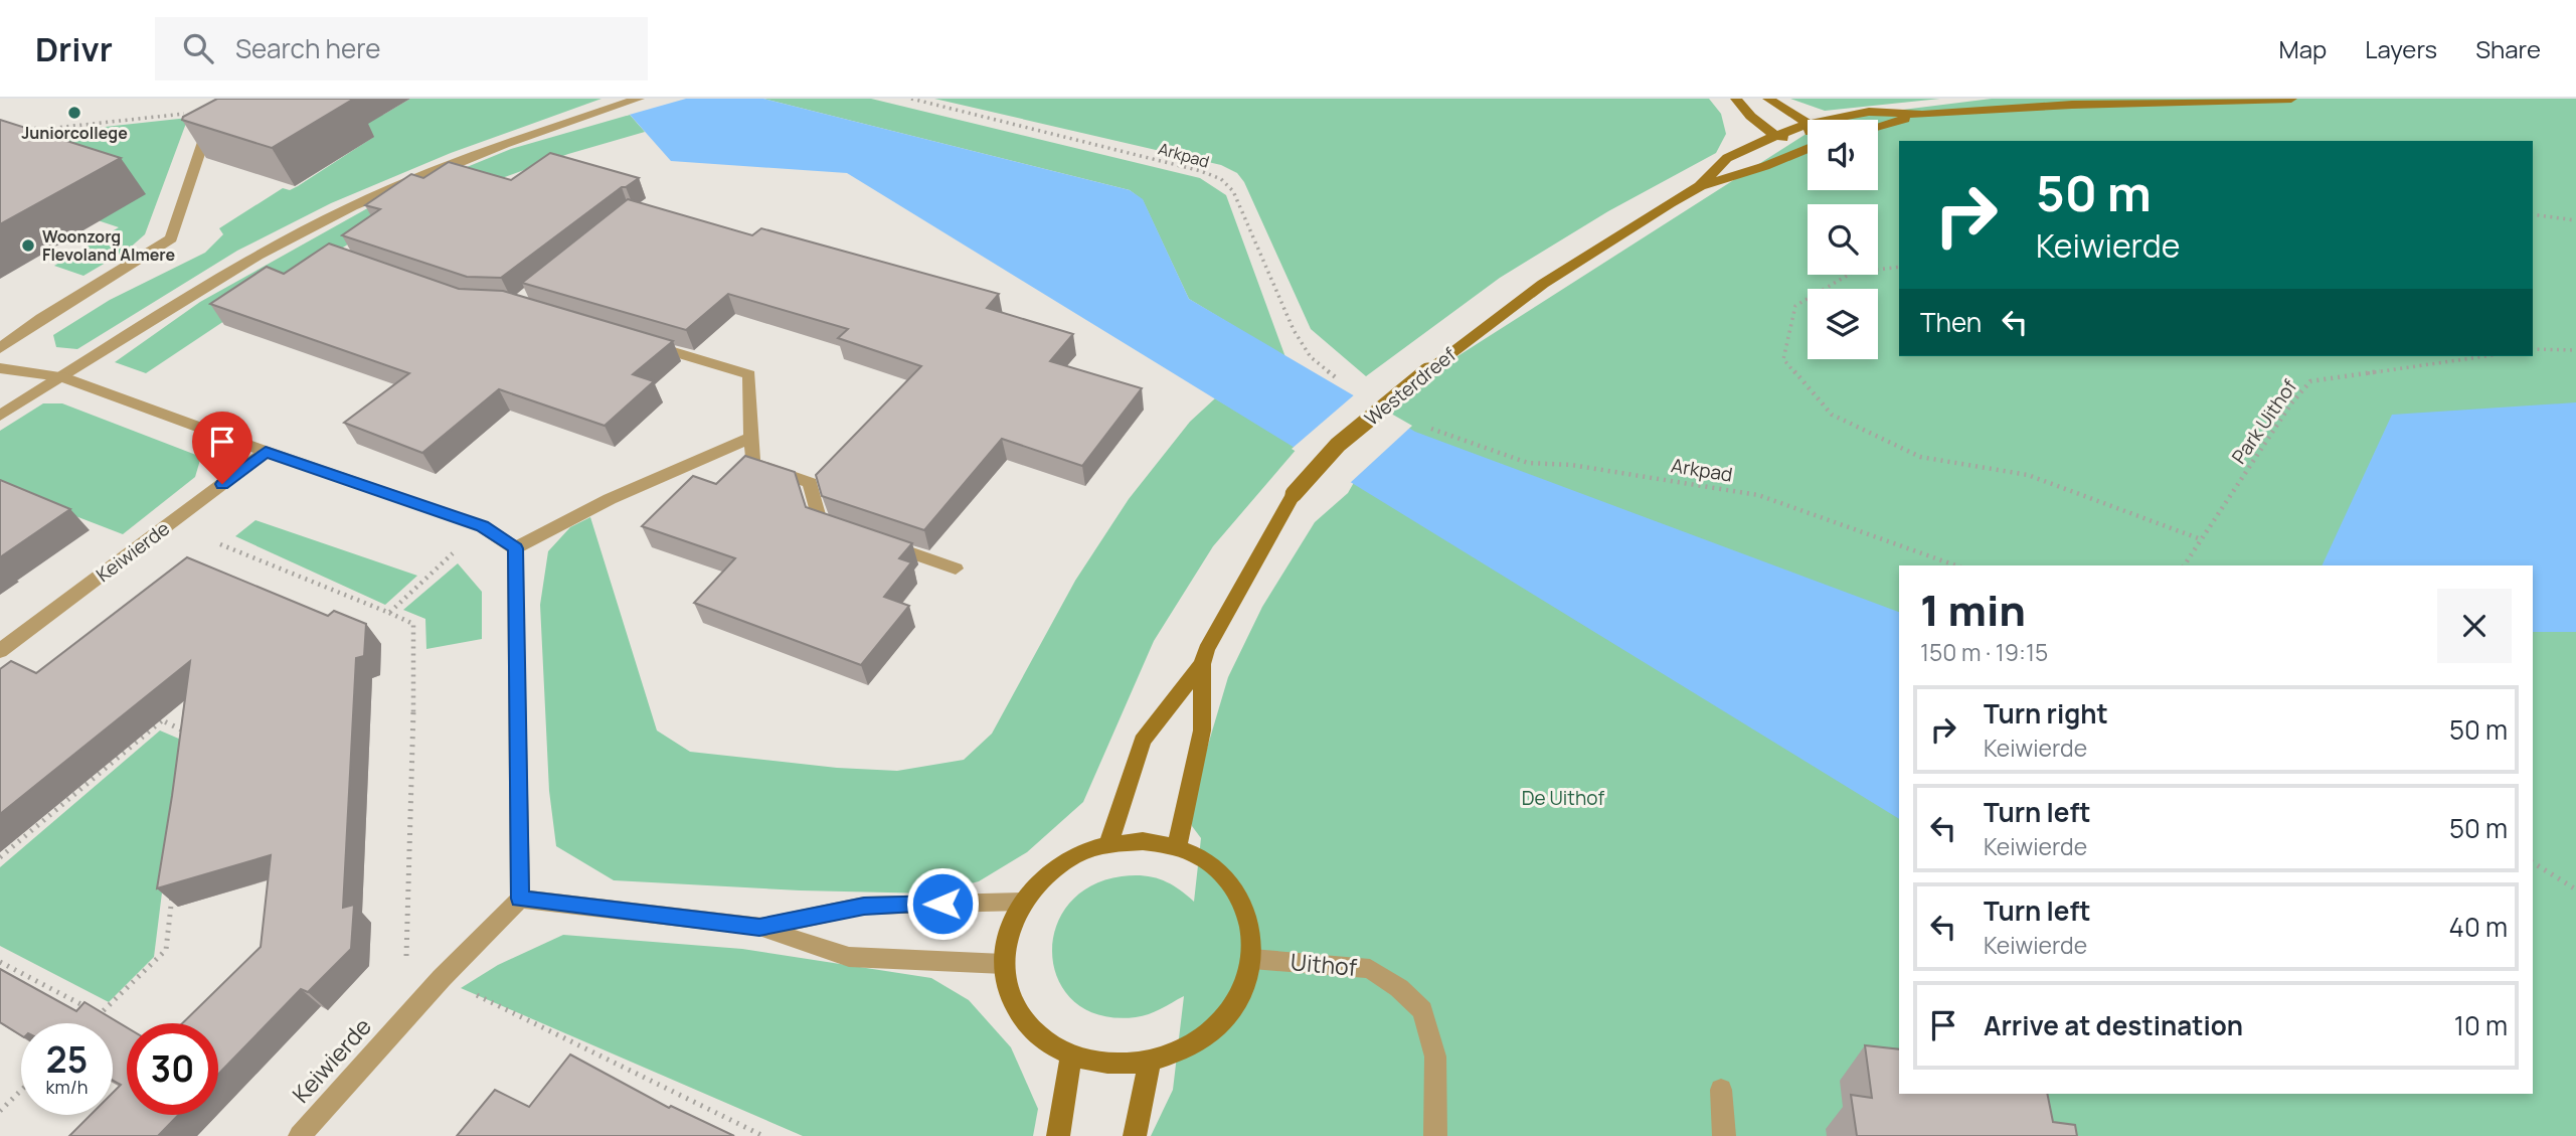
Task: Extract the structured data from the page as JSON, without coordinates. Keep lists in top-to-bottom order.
{
  "streets": {
    "main road": ["Westerdreef"],
    "street": ["Keiwierde", "Uithof"],
    "path": ["Arkpad", "Park Uithof"]
  },
  "crossings": [
    ["Westerdreef", "Uithof"]
  ],
  "parks": ["De Uithof"],
  "places": ["Juniorcollege", "Woonzorg Flevoland Almere"],
  "page": {
    "header": "Drivr",
    "search": "Search here",
    "nav": ["Map", "Layers", "Share"],
    "turn": ["50 m", "Keiwierde"],
    "then": "Then",
    "heading": ["1 min", "150 m · 19:15"],
    "list": [
      {
        "name": "Turn right",
        "note": "Keiwierde",
        "value": "50 m"
      },
      {
        "name": "Turn left",
        "note": "Keiwierde",
        "value": "50 m"
      },
      {
        "name": "Turn left",
        "note": "Keiwierde",
        "value": "40 m"
      },
      {
        "name": "Arrive at destination",
        "value": "10 m"
      }
    ],
    "speed": "25 km/h",
    "limit": "30"
  }
}
